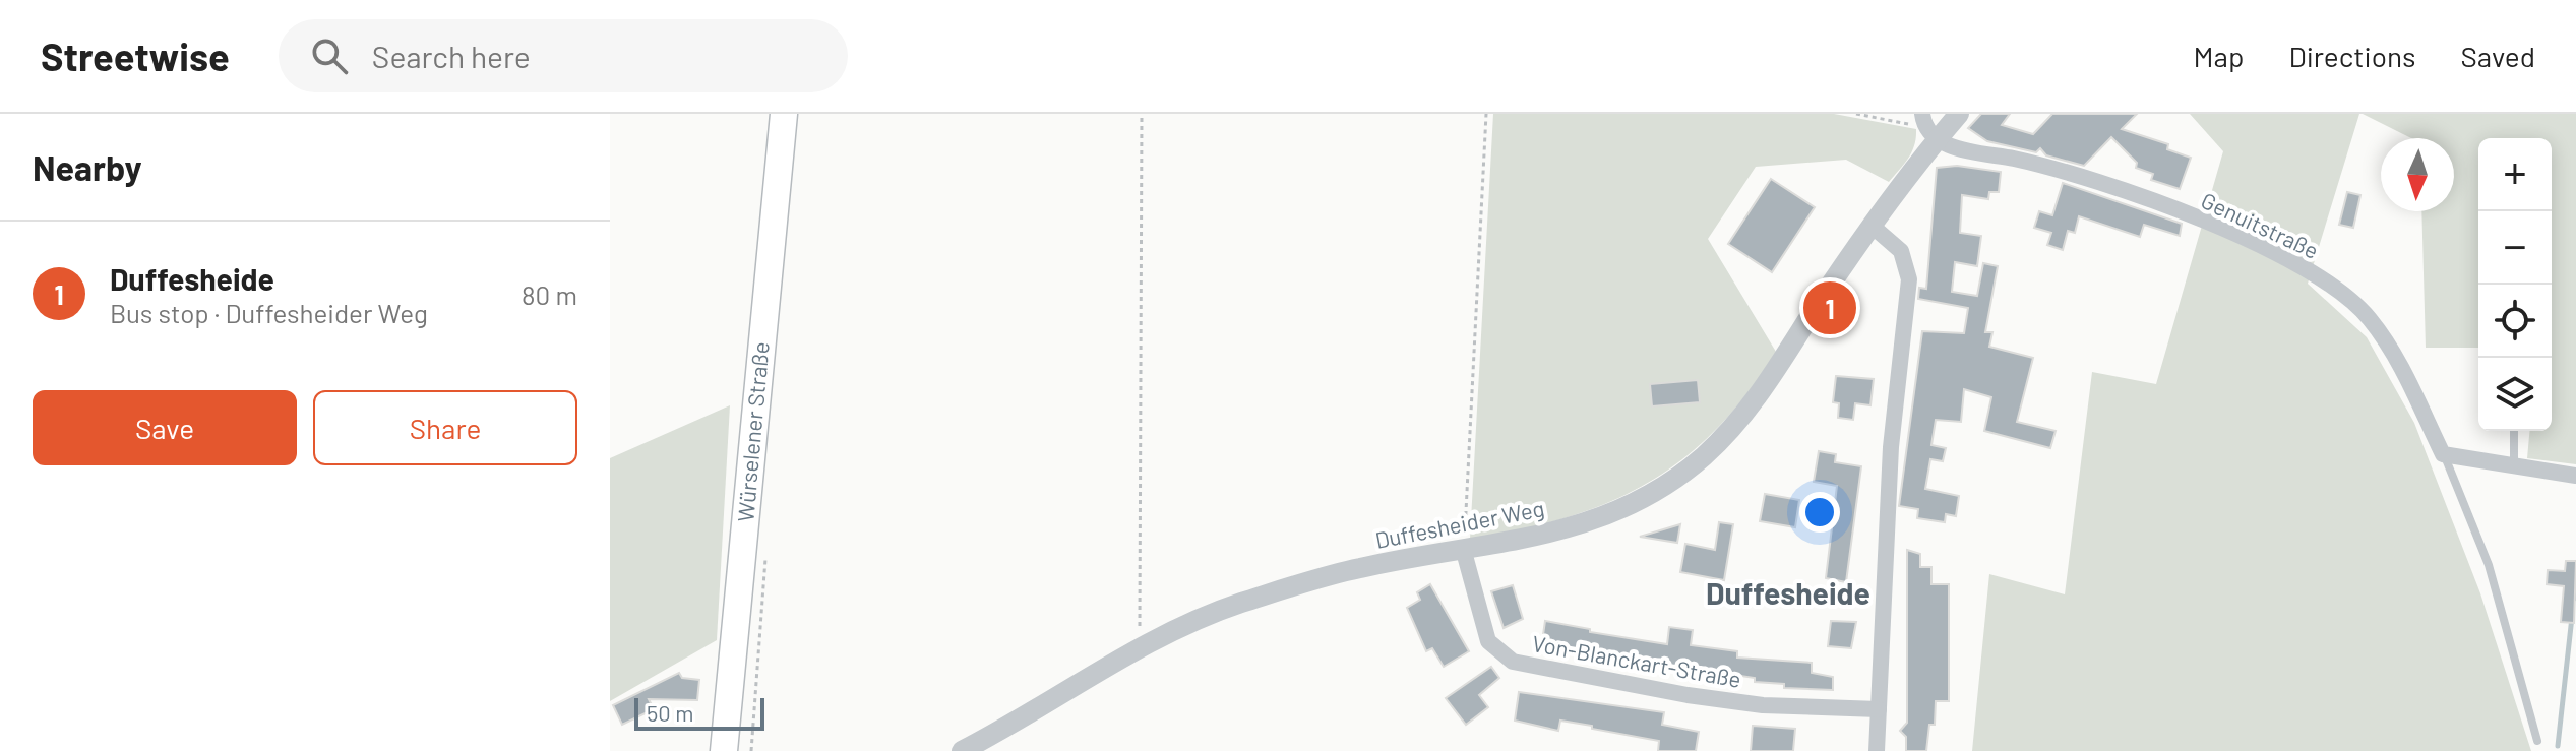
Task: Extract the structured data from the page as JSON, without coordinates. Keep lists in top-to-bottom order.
{
  "streets": {
    "main road": ["Würselener Straße"],
    "street": ["Genuitstraße", "Duffesheider Weg", "Von-Blanckart-Straße"]
  },
  "crossings": [
    ["Genuitstraße", "Duffesheider Weg"],
    ["Duffesheider Weg", "Von-Blanckart-Straße"]
  ],
  "districts": ["Duffesheide"],
  "scale_bar": "50 m",
  "north": "bottom",
  "page": {
    "header": "Streetwise",
    "search": "Search here",
    "nav": ["Map", "Directions", "Saved"],
    "heading": "Nearby",
    "map_buttons": ["+", "−"],
    "list": [
      {
        "mark": "1",
        "name": "Duffesheide",
        "note": "Bus stop · Duffesheider Weg",
        "value": "80 m"
      }
    ],
    "pins": "1",
    "buttons": ["Save", "Share"],
    "scale": "50 m"
  }
}
